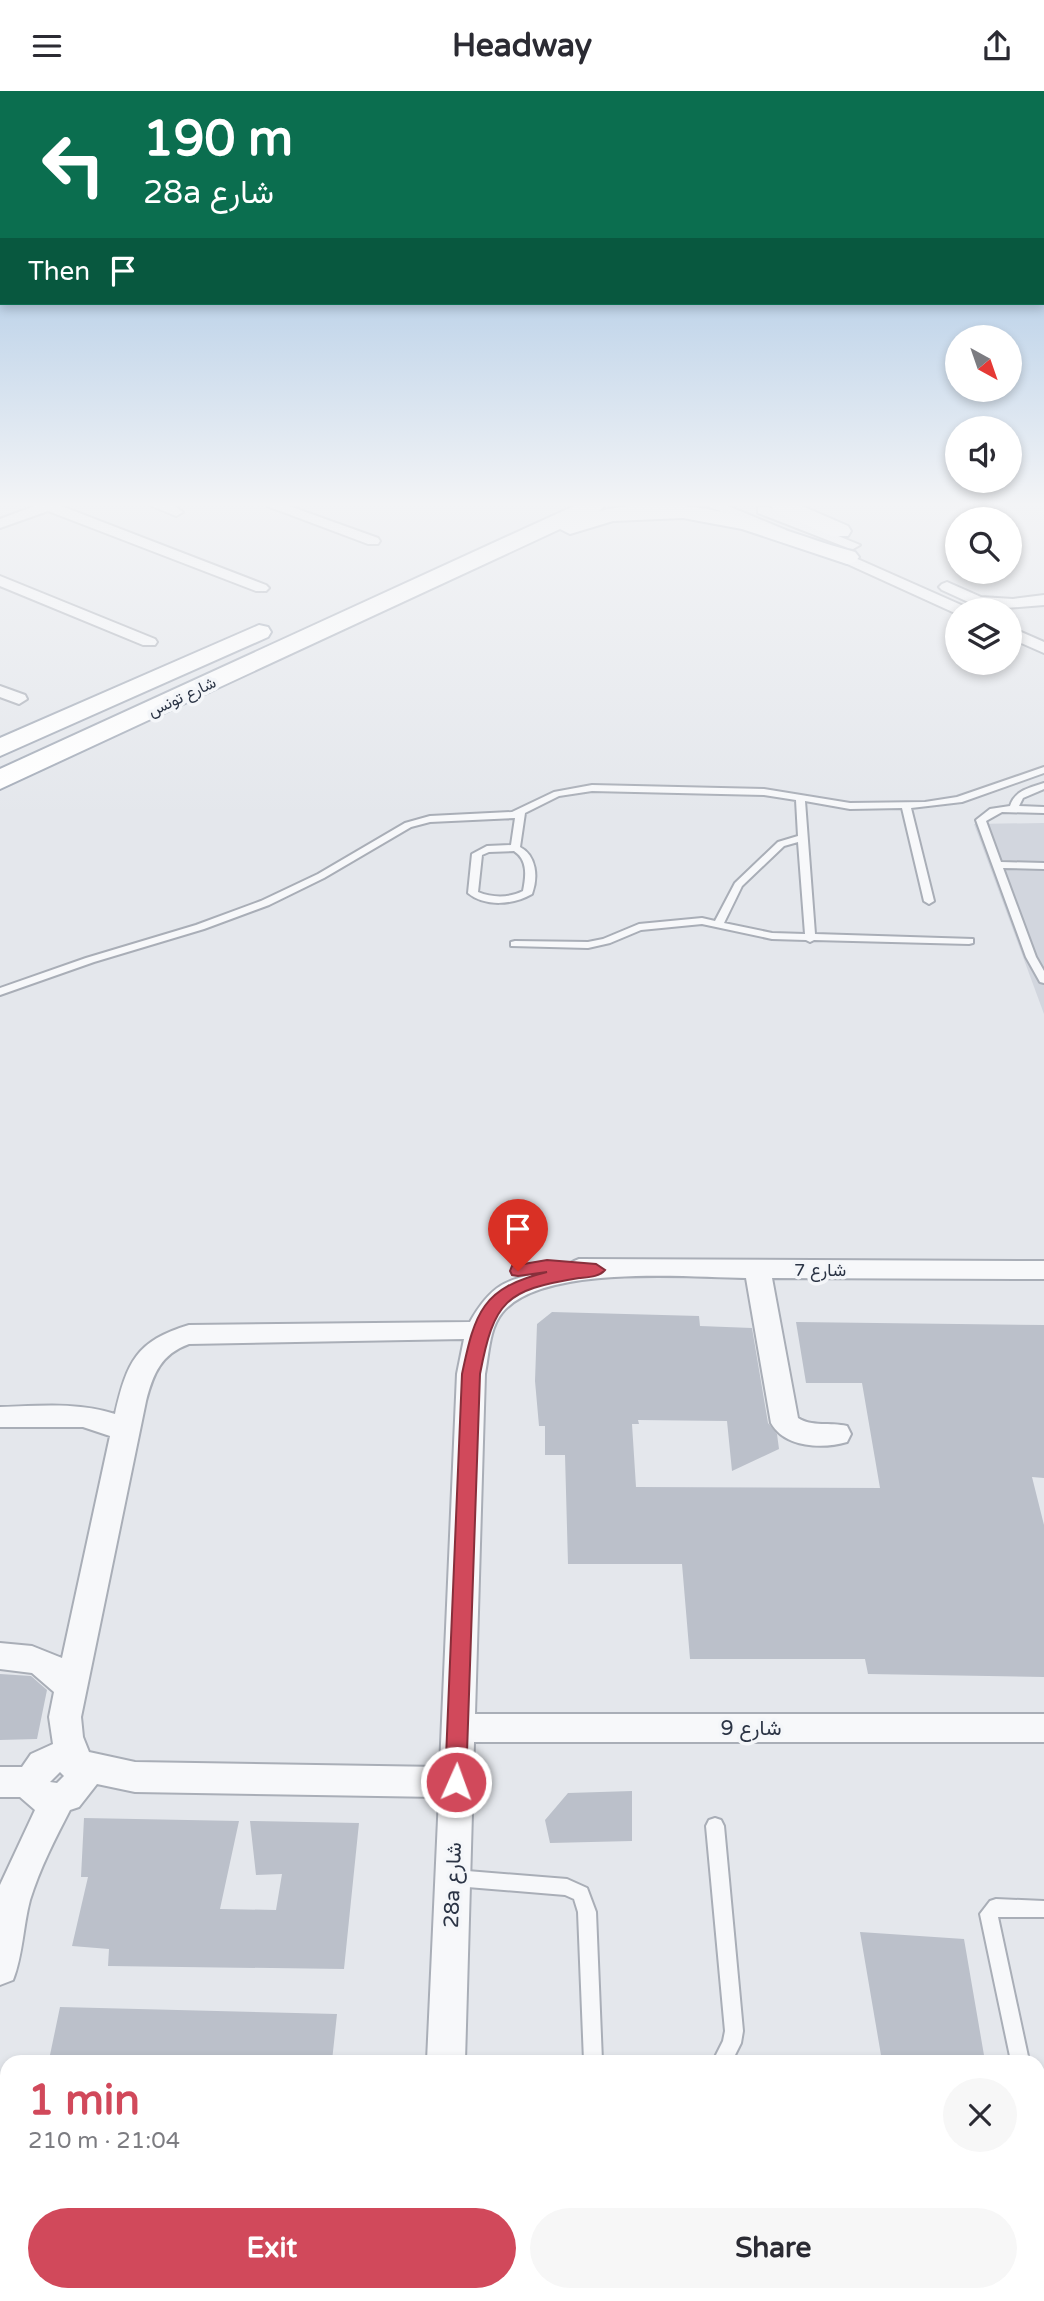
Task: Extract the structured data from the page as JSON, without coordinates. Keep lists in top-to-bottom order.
{
  "streets": {
    "main road": ["شارع تونس"],
    "street": ["شارع 7", "شارع 9", "28a شارع"]
  },
  "crossings": [
    ["شارع 7", "28a شارع"],
    ["شارع 9", "28a شارع"]
  ],
  "north": "bottom right",
  "page": {
    "header": "Headway",
    "turn": ["190 m", "28a شارع"],
    "then": "Then",
    "heading": ["1 min", "210 m · 21:04"],
    "buttons": ["Exit", "Share"]
  }
}
